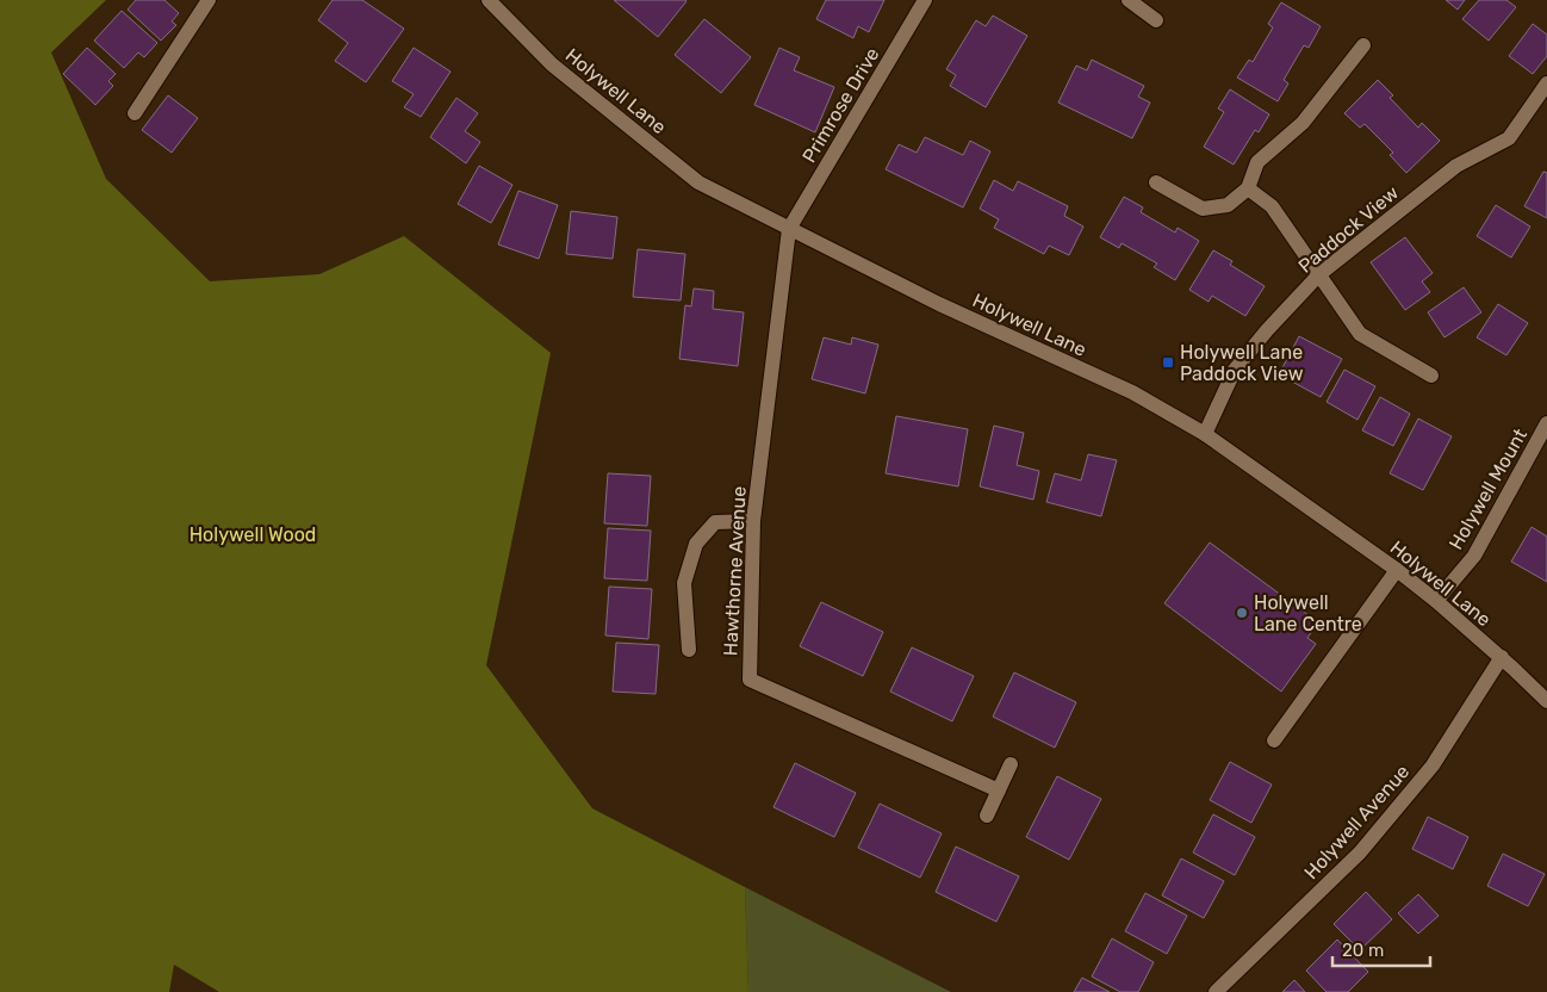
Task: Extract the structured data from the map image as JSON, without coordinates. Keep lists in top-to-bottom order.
{
  "streets": {
    "street": [
      "Holywell Lane",
      "Primrose Drive",
      "Paddock View",
      "Holywell Mount",
      "Hawthorne Avenue",
      "Holywell Avenue"
    ]
  },
  "crossings": [
    ["Holywell Lane", "Primrose Drive"],
    ["Holywell Lane", "Paddock View"],
    ["Holywell Lane", "Holywell Mount"],
    ["Holywell Lane", "Hawthorne Avenue"],
    ["Holywell Lane", "Holywell Avenue"],
    ["Primrose Drive", "Hawthorne Avenue"]
  ],
  "parks": ["Holywell Wood"],
  "places": {
    "transit": ["Holywell Lane Paddock View"],
    "other": ["Holywell Lane Centre"]
  },
  "scale_bar": "20 m"
}
